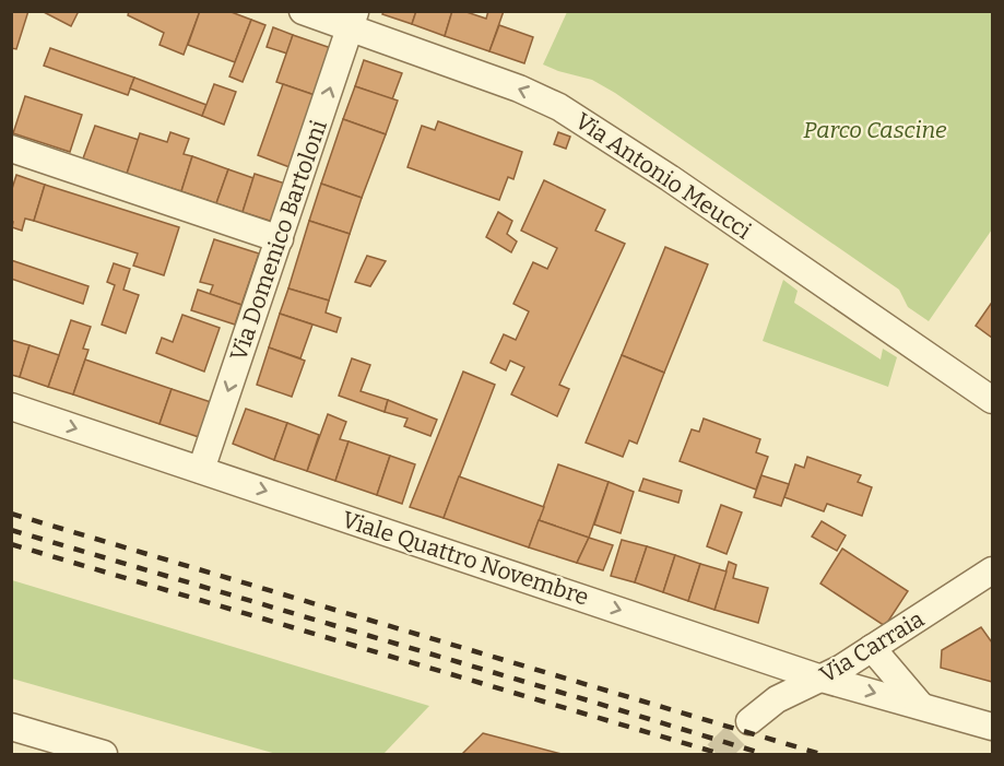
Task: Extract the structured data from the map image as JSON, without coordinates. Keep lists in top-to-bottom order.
{
  "streets": {
    "street": [
      "Via Antonio Meucci",
      "Via Domenico Bartoloni",
      "Viale Quattro Novembre",
      "Via Carraia"
    ]
  },
  "crossings": [
    ["Via Antonio Meucci", "Via Domenico Bartoloni"],
    ["Via Domenico Bartoloni", "Viale Quattro Novembre"],
    ["Viale Quattro Novembre", "Via Carraia"]
  ],
  "one_way": ["Via Antonio Meucci", "Viale Quattro Novembre"],
  "parks": ["Parco Cascine"]
}
